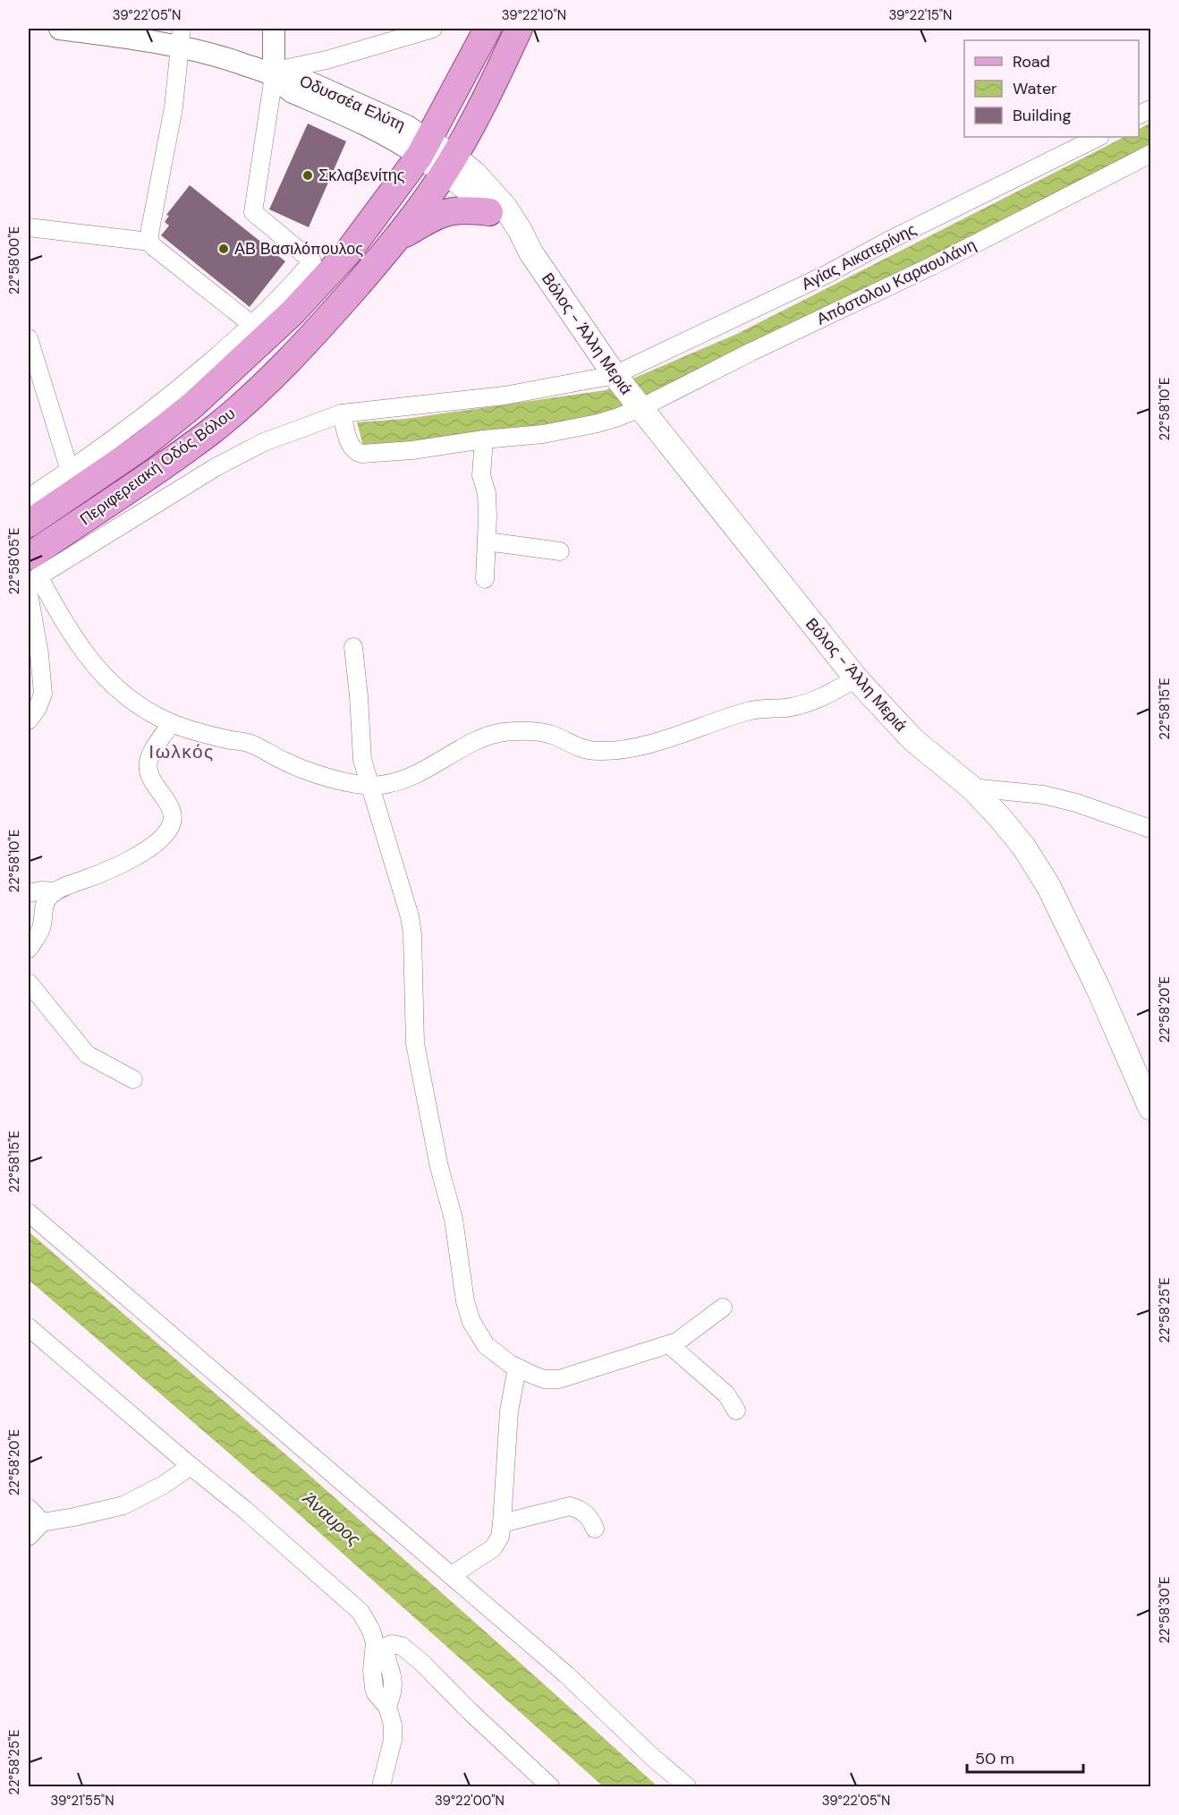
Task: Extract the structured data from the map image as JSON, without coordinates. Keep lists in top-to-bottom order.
{
  "streets": {
    "main road": ["Βόλος - Άλλη Μεριά", "Περιφερειακή Οδός Βόλου"],
    "street": ["Οδυσσέα Ελύτη", "Αγίας Αικατερίνης", "Απόστολου Καραουλάνη"]
  },
  "crossings": [
    ["Οδυσσέα Ελύτη", "Βόλος - Άλλη Μεριά"],
    ["Οδυσσέα Ελύτη", "Περιφερειακή Οδός Βόλου"],
    ["Αγίας Αικατερίνης", "Απόστολου Καραουλάνη"],
    ["Αγίας Αικατερίνης", "Βόλος - Άλλη Μεριά"],
    ["Αγίας Αικατερίνης", "Περιφερειακή Οδός Βόλου"],
    ["Απόστολου Καραουλάνη", "Βόλος - Άλλη Μεριά"],
    ["Βόλος - Άλλη Μεριά", "Περιφερειακή Οδός Βόλου"]
  ],
  "districts": ["Ιωλκός"],
  "water": ["Άναυρος"],
  "places": ["Σκλαβενίτης", "ΑΒ Βασιλόπουλος"],
  "legend": ["Road", "Water", "Building"],
  "scale_bar": "50 m",
  "coordinates": [
    "39°22'05\"N",
    "39°22'10\"N",
    "39°22'15\"N",
    "22°58'00\"E",
    "22°58'10\"E",
    "22°58'05\"E",
    "22°58'15\"E",
    "22°58'20\"E",
    "22°58'25\"E",
    "22°58'30\"E",
    "39°21'55\"N",
    "39°22'00\"N"
  ]
}
